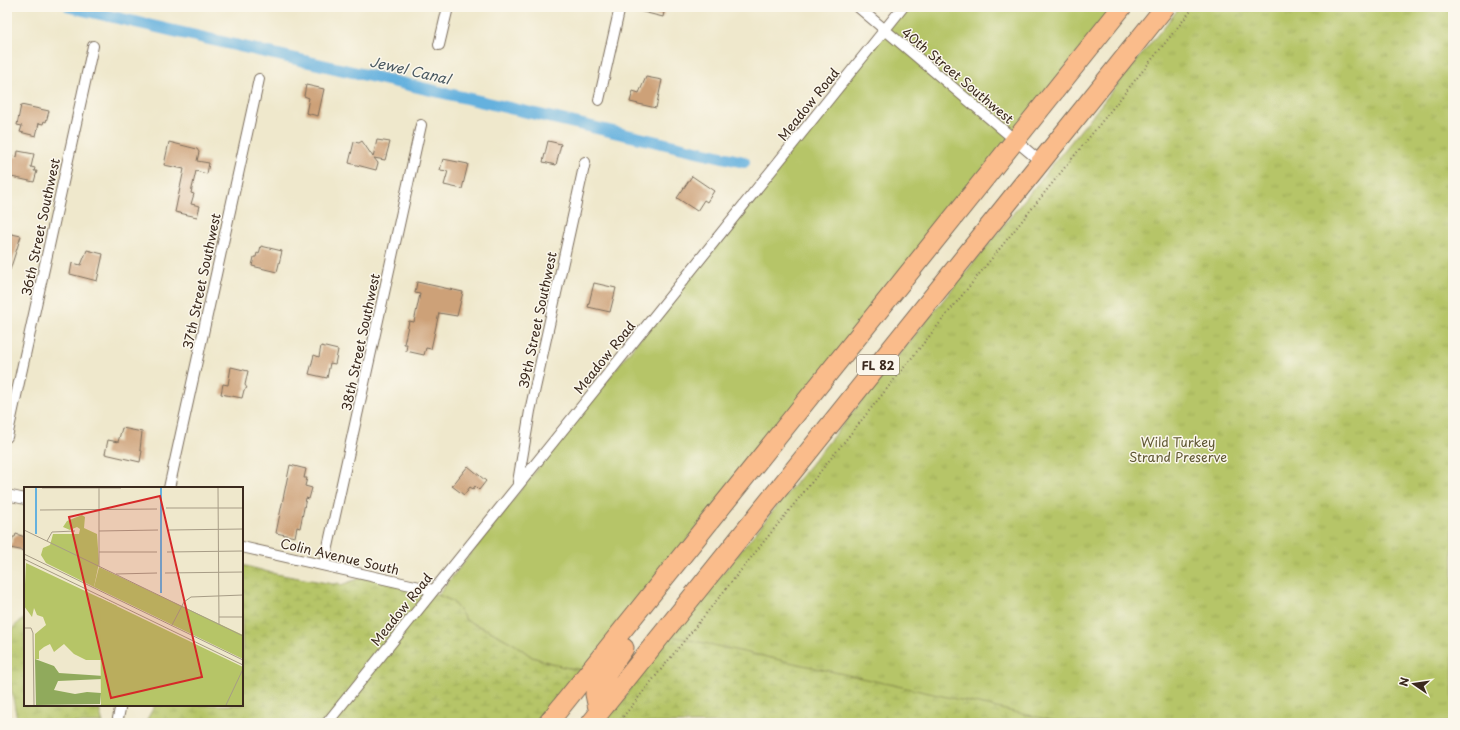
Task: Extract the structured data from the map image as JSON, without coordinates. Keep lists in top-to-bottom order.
{
  "streets": {
    "highway": ["FL 82"],
    "street": [
      "40th Street Southwest",
      "Meadow Road",
      "36th Street Southwest",
      "37th Street Southwest",
      "39th Street Southwest",
      "38th Street Southwest",
      "Colin Avenue South"
    ]
  },
  "crossings": [
    ["40th Street Southwest", "Meadow Road"],
    ["40th Street Southwest", "FL 82"],
    ["Meadow Road", "39th Street Southwest"],
    ["Meadow Road", "Colin Avenue South"],
    ["38th Street Southwest", "Colin Avenue South"]
  ],
  "water": ["Jewel Canal"],
  "parks": ["Wild Turkey Strand Preserve"],
  "north": "left"
}
